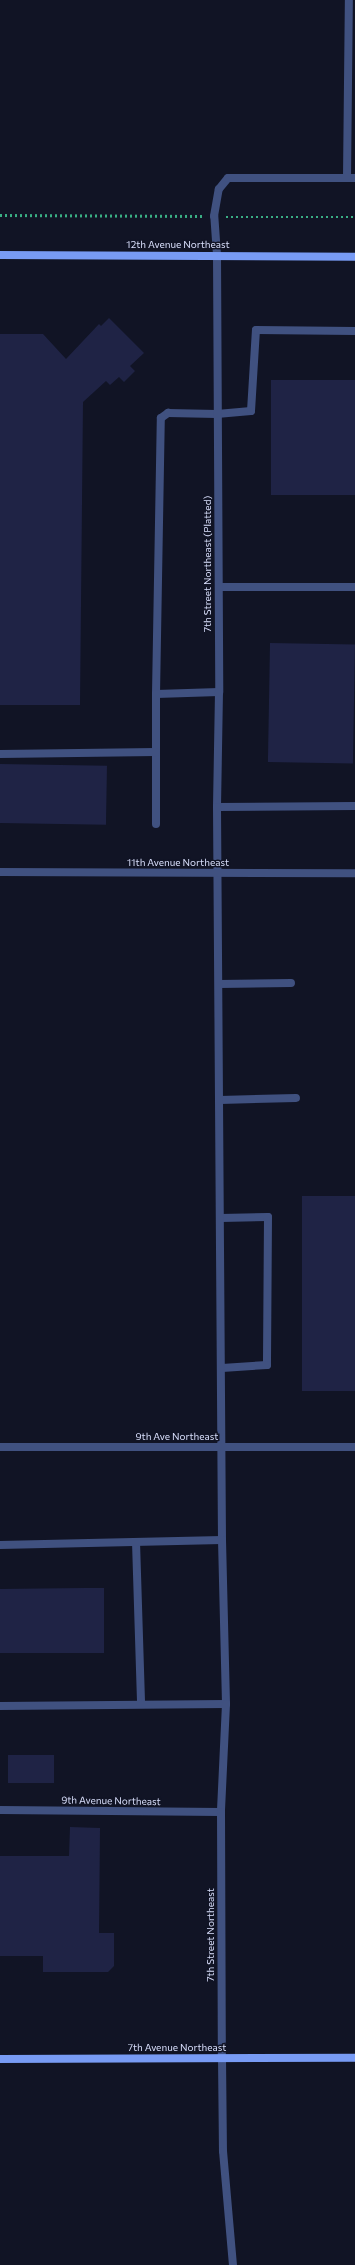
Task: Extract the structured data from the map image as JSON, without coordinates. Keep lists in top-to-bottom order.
{
  "streets": {
    "main road": ["12th Avenue Northeast", "7th Avenue Northeast"],
    "street": [
      "7th Street Northeast (Platted)",
      "11th Avenue Northeast",
      "9th Ave Northeast",
      "9th Avenue Northeast",
      "7th Street Northeast"
    ]
  },
  "crossings": [
    ["12th Avenue Northeast", "7th Street Northeast (Platted)"],
    ["7th Street Northeast (Platted)", "11th Avenue Northeast"],
    ["7th Street Northeast (Platted)", "7th Street Northeast"],
    ["9th Ave Northeast", "7th Street Northeast"],
    ["9th Avenue Northeast", "7th Street Northeast"],
    ["7th Street Northeast", "7th Avenue Northeast"]
  ]
}
